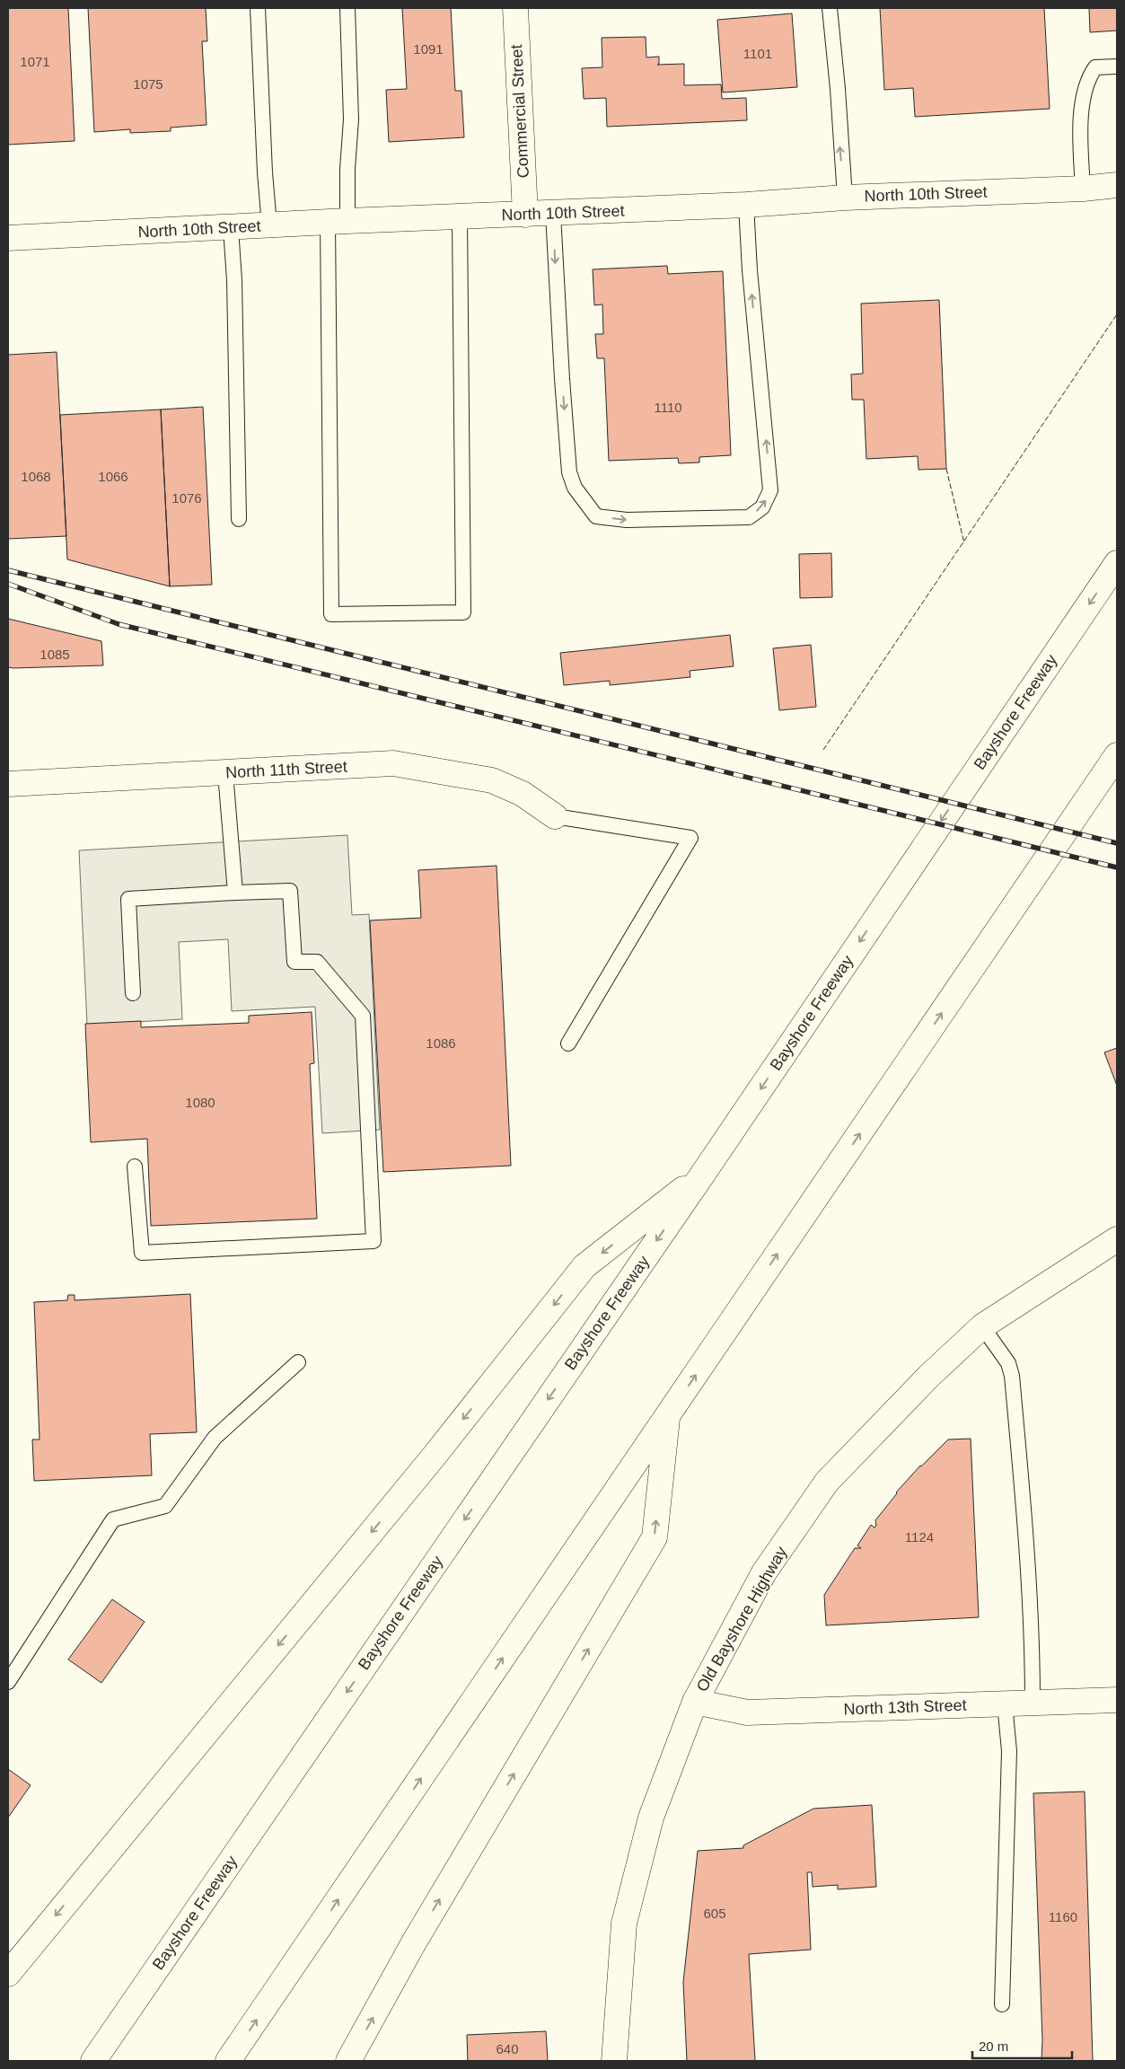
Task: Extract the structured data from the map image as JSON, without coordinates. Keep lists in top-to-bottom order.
{
  "streets": {
    "main road": [
      "Commercial Street",
      "North 10th Street",
      "Bayshore Freeway",
      "North 11th Street",
      "Old Bayshore Highway",
      "North 13th Street"
    ]
  },
  "crossings": [
    ["Commercial Street", "North 10th Street"],
    ["Old Bayshore Highway", "North 13th Street"]
  ],
  "house_numbers": [
    "1091",
    "1101",
    "1071",
    "1075",
    "1110",
    "1068",
    "1066",
    "1076",
    "1085",
    "1086",
    "1080",
    "1124",
    "605",
    "1160",
    "640"
  ],
  "scale_bar": "20 m"
}
